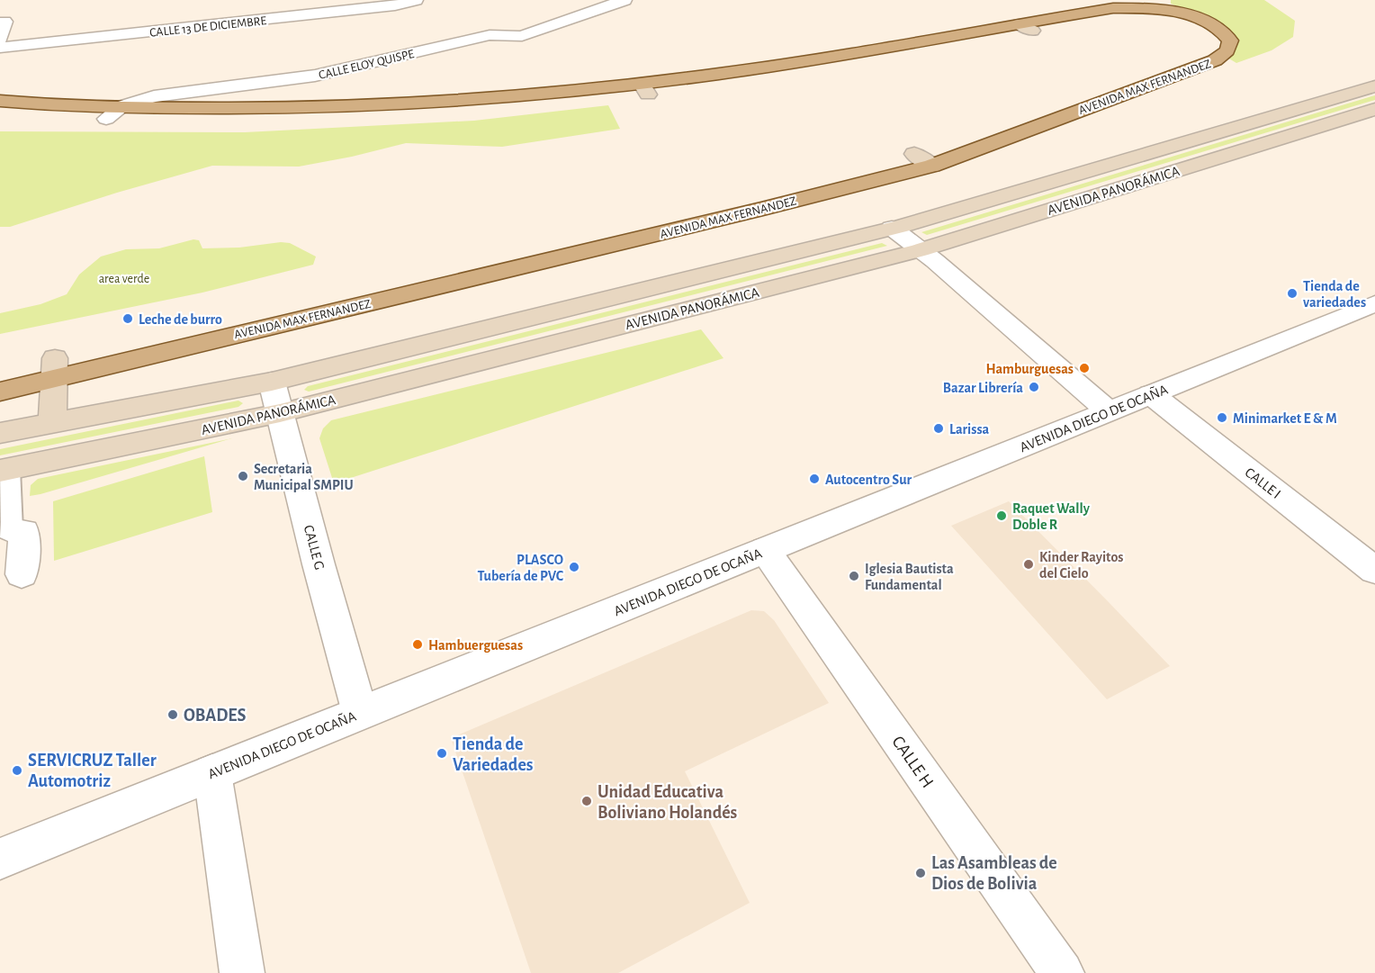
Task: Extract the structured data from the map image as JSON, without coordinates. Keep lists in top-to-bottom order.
{
  "streets": {
    "main road": ["AVENIDA MAX FERNANDEZ", "AVENIDA PANORÁMICA"],
    "street": [
      "CALLE 13 DE DICIEMBRE",
      "CALLE ELOY QUISPE",
      "AVENIDA DIEGO DE OCAÑA",
      "CALLE I",
      "CALLE G",
      "CALLE H"
    ]
  },
  "crossings": [
    ["CALLE ELOY QUISPE", "AVENIDA MAX FERNANDEZ"],
    ["AVENIDA PANORÁMICA", "CALLE G"],
    ["AVENIDA DIEGO DE OCAÑA", "CALLE I"],
    ["AVENIDA DIEGO DE OCAÑA", "CALLE G"],
    ["AVENIDA DIEGO DE OCAÑA", "CALLE H"]
  ],
  "parks": ["area verde"],
  "places": [
    "Tienda de variedades",
    "Leche de burro",
    "Hamburguesas",
    "Bazar Librería",
    "Minimarket E & M",
    "Larissa",
    "Secretaria Municipal SMPIU",
    "Autocentro Sur",
    "Raquet Wally Doble R",
    "Kinder Rayitos del Cielo",
    "PLASCO Tubería de PVC",
    "Iglesia Bautista Fundamental",
    "Hambuerguesas",
    "OBADES",
    "Tienda de Variedades",
    "SERVICRUZ Taller Automotriz",
    "Unidad Educativa Boliviano Holandés",
    "Las Asambleas de Dios de Bolivia"
  ]
}
